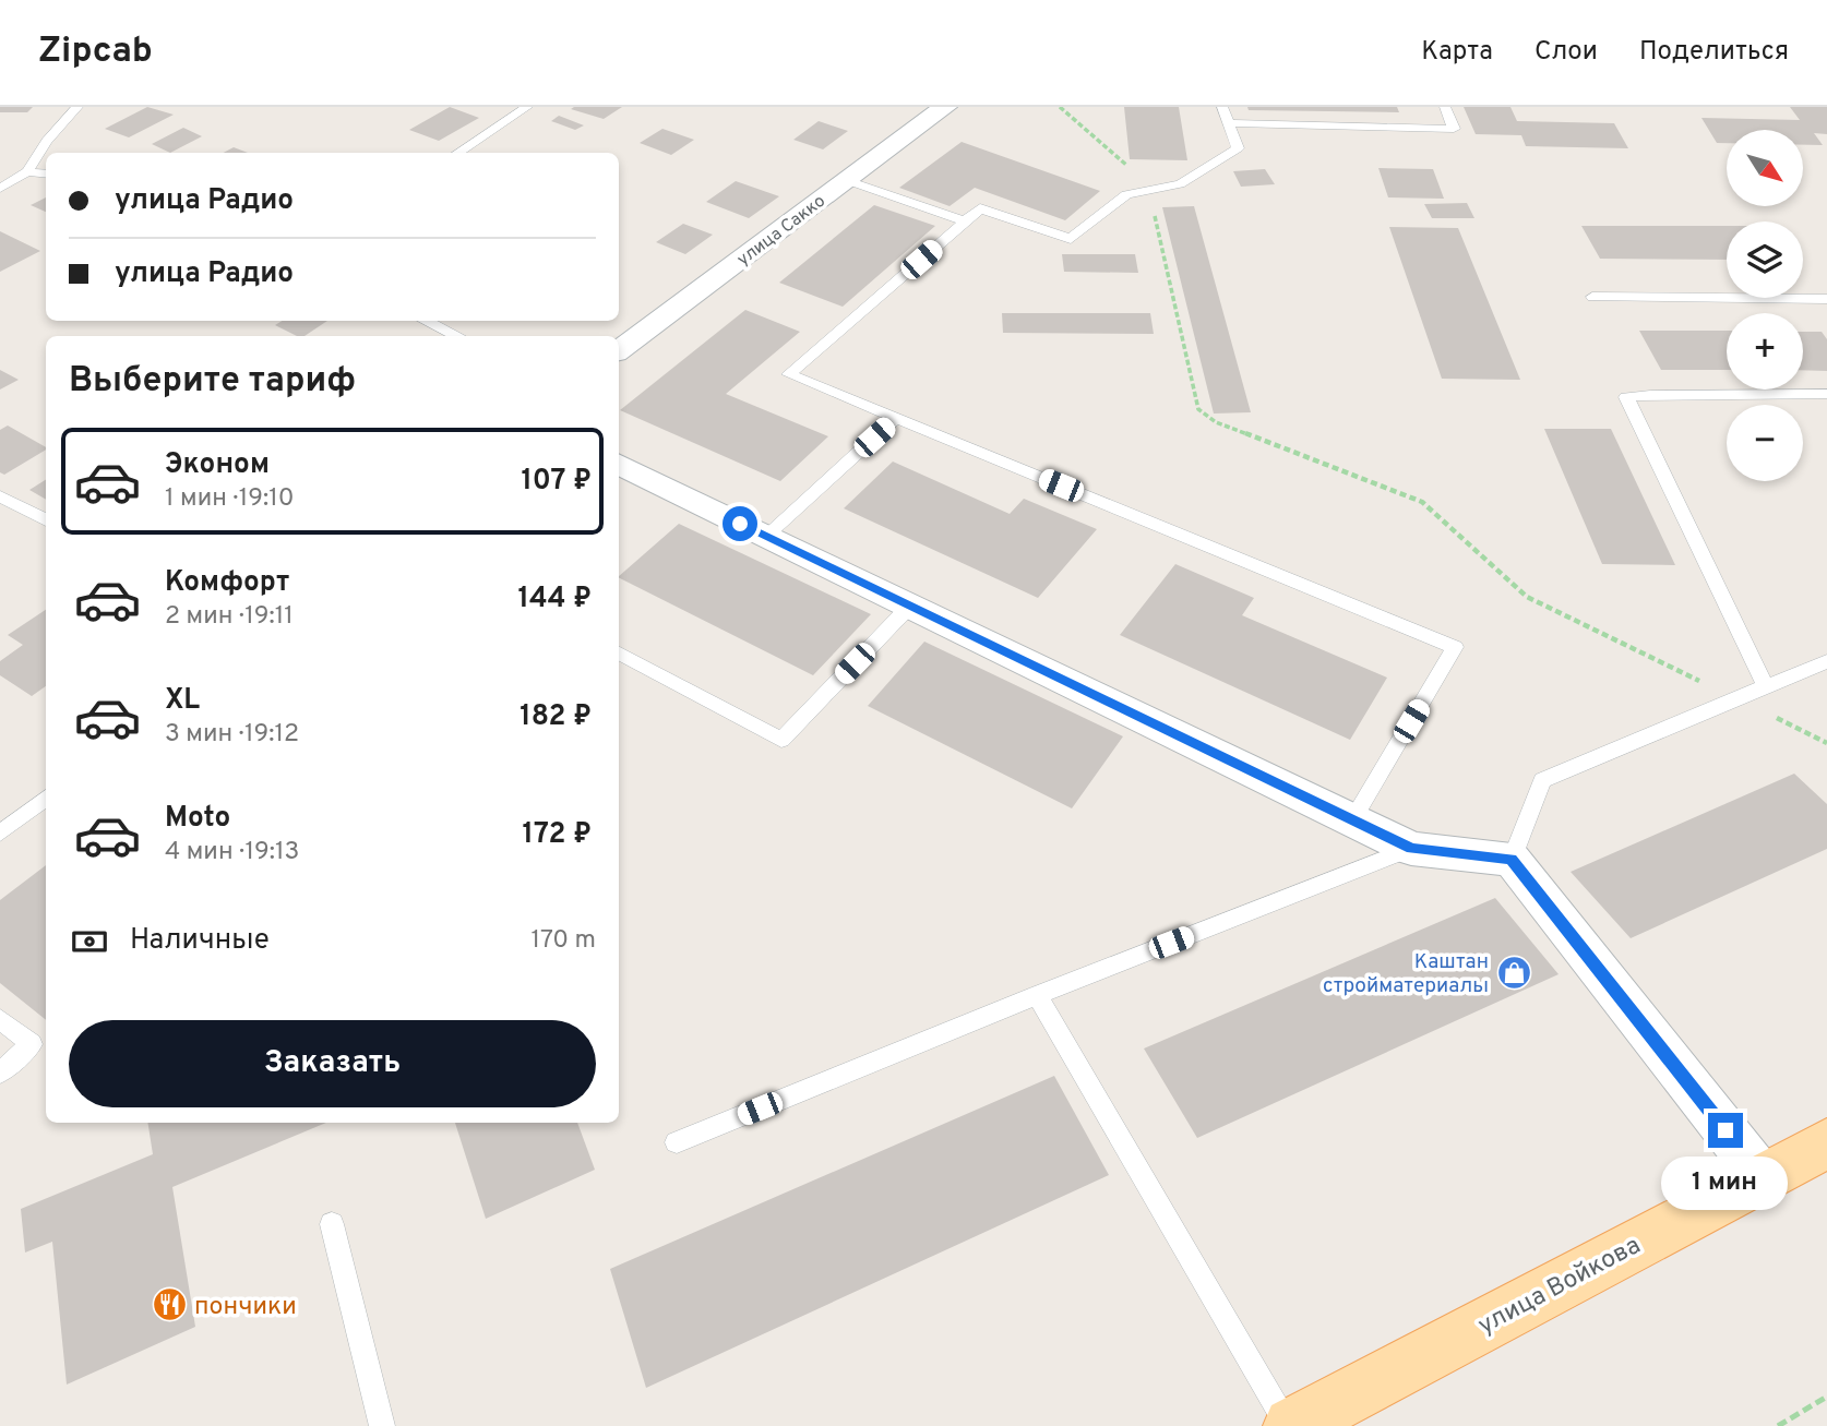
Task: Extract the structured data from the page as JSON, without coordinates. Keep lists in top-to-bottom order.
{
  "streets": {
    "main road": ["улица Войкова"],
    "street": ["улица Сакко"]
  },
  "places": {
    "shop": ["Каштан стройматериалы"],
    "restaurant": ["пончики"]
  },
  "north": "bottom right",
  "page": {
    "header": "Zipcab",
    "nav": ["Карта", "Слои", "Поделиться"],
    "map_buttons": ["+", "−"],
    "banner": ["улица Радио", "улица Радио"],
    "heading": "Выберите тариф",
    "list": [
      {
        "name": "Эконом",
        "note": "1 мин · 19:10",
        "value": "107 ₽"
      },
      {
        "name": "Комфорт",
        "note": "2 мин · 19:11",
        "value": "144 ₽"
      },
      {
        "name": "XL",
        "note": "3 мин · 19:12",
        "value": "182 ₽"
      },
      {
        "name": "Moto",
        "note": "4 мин · 19:13",
        "value": "172 ₽"
      }
    ],
    "pay": ["Наличные", "170 m"],
    "buttons": "Заказать",
    "bubble": "1 мин"
  }
}
